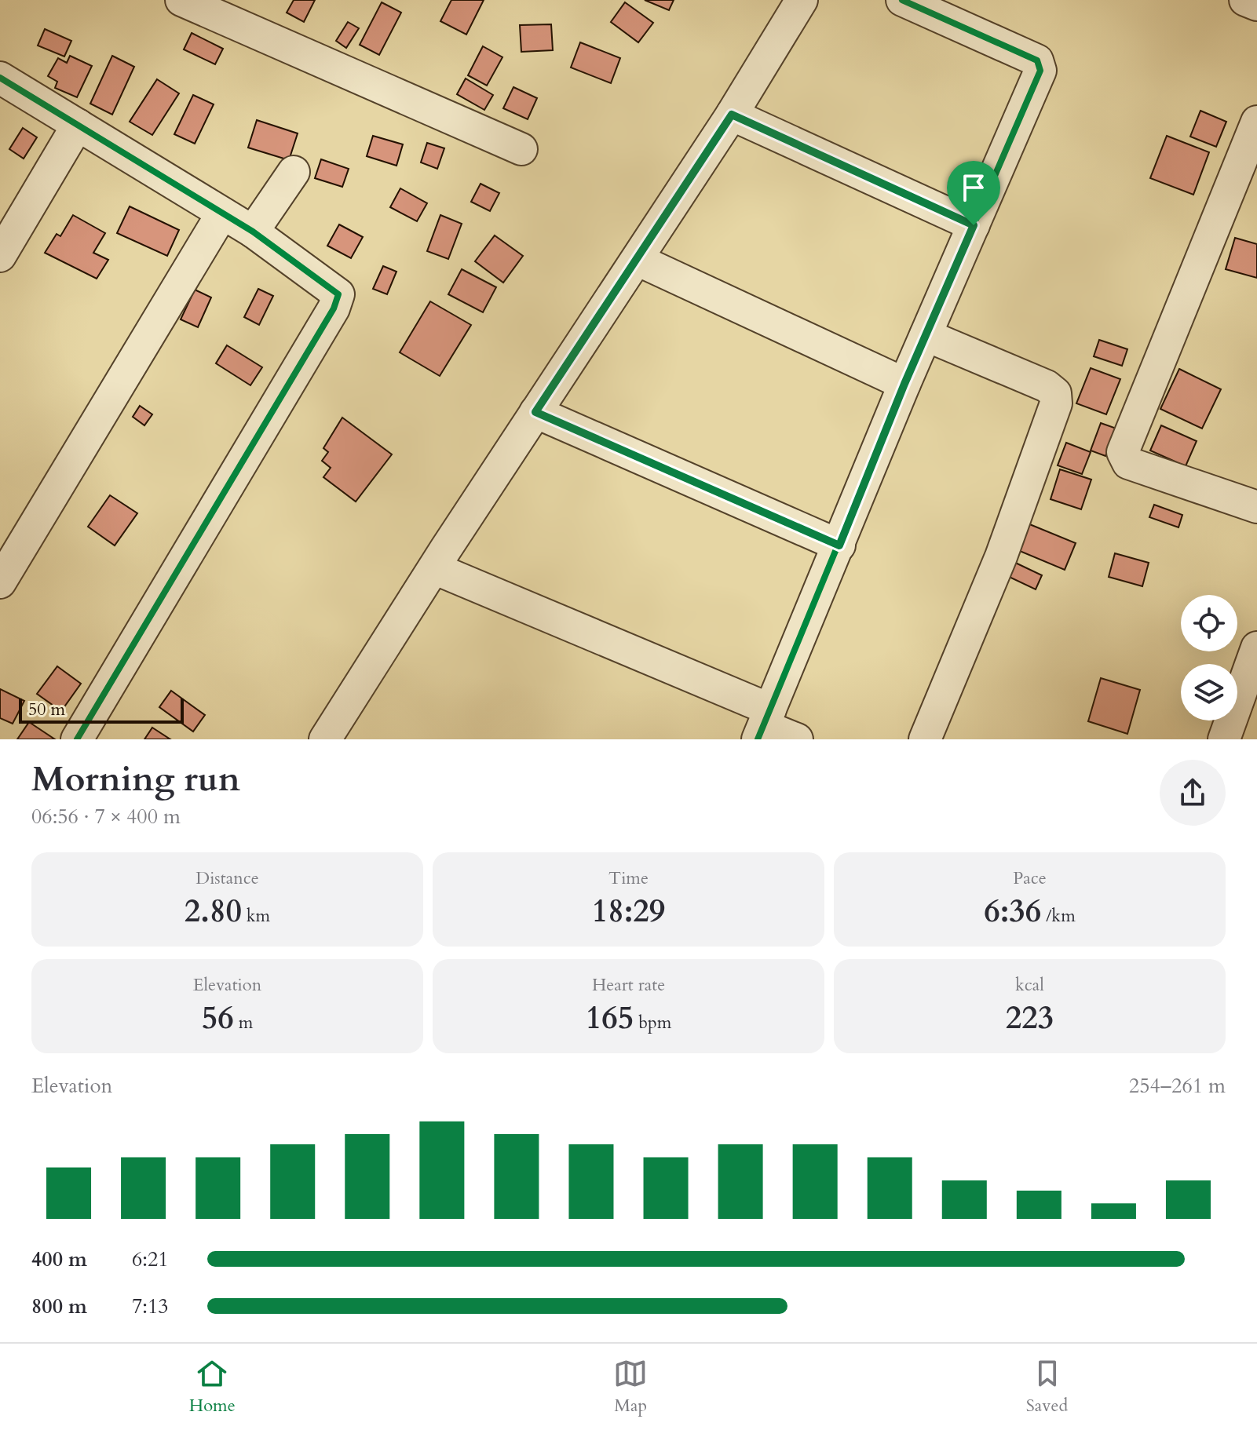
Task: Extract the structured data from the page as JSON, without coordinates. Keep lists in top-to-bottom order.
{
  "scale_bar": "50 m",
  "page": {
    "scale": "50 m",
    "heading": ["Morning run", "06:56 · 7 × 400 m"],
    "stats": [
      ["Distance", "2.80 km"],
      ["Time", "18:29"],
      ["Pace", "6:36 /km"],
      ["Elevation", "56 m"],
      ["Heart rate", "165 bpm"],
      ["kcal", "223"]
    ],
    "chart": ["Elevation", "254–261 m"],
    "list": [
      {
        "name": "400 m",
        "note": "6:21"
      },
      {
        "name": "800 m",
        "note": "7:13"
      }
    ],
    "tabs": ["Home", "Map", "Saved"]
  }
}
